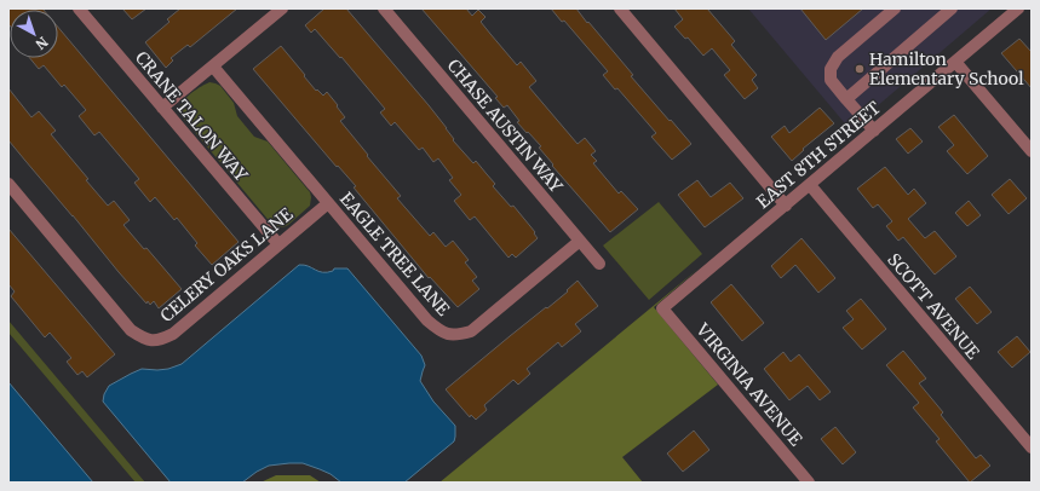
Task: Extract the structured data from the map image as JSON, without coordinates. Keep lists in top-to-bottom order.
{
  "streets": {
    "street": [
      "CRANE TALON WAY",
      "CHASE AUSTIN WAY",
      "EAST 8TH STREET",
      "EAGLE TREE LANE",
      "CELERY OAKS LANE",
      "SCOTT AVENUE",
      "VIRGINIA AVENUE"
    ]
  },
  "crossings": [
    ["CRANE TALON WAY", "CELERY OAKS LANE"],
    ["CHASE AUSTIN WAY", "EAGLE TREE LANE"],
    ["EAST 8TH STREET", "SCOTT AVENUE"],
    ["EAST 8TH STREET", "VIRGINIA AVENUE"],
    ["EAGLE TREE LANE", "CELERY OAKS LANE"]
  ],
  "places": ["Hamilton Elementary School"],
  "north": "bottom right"
}
